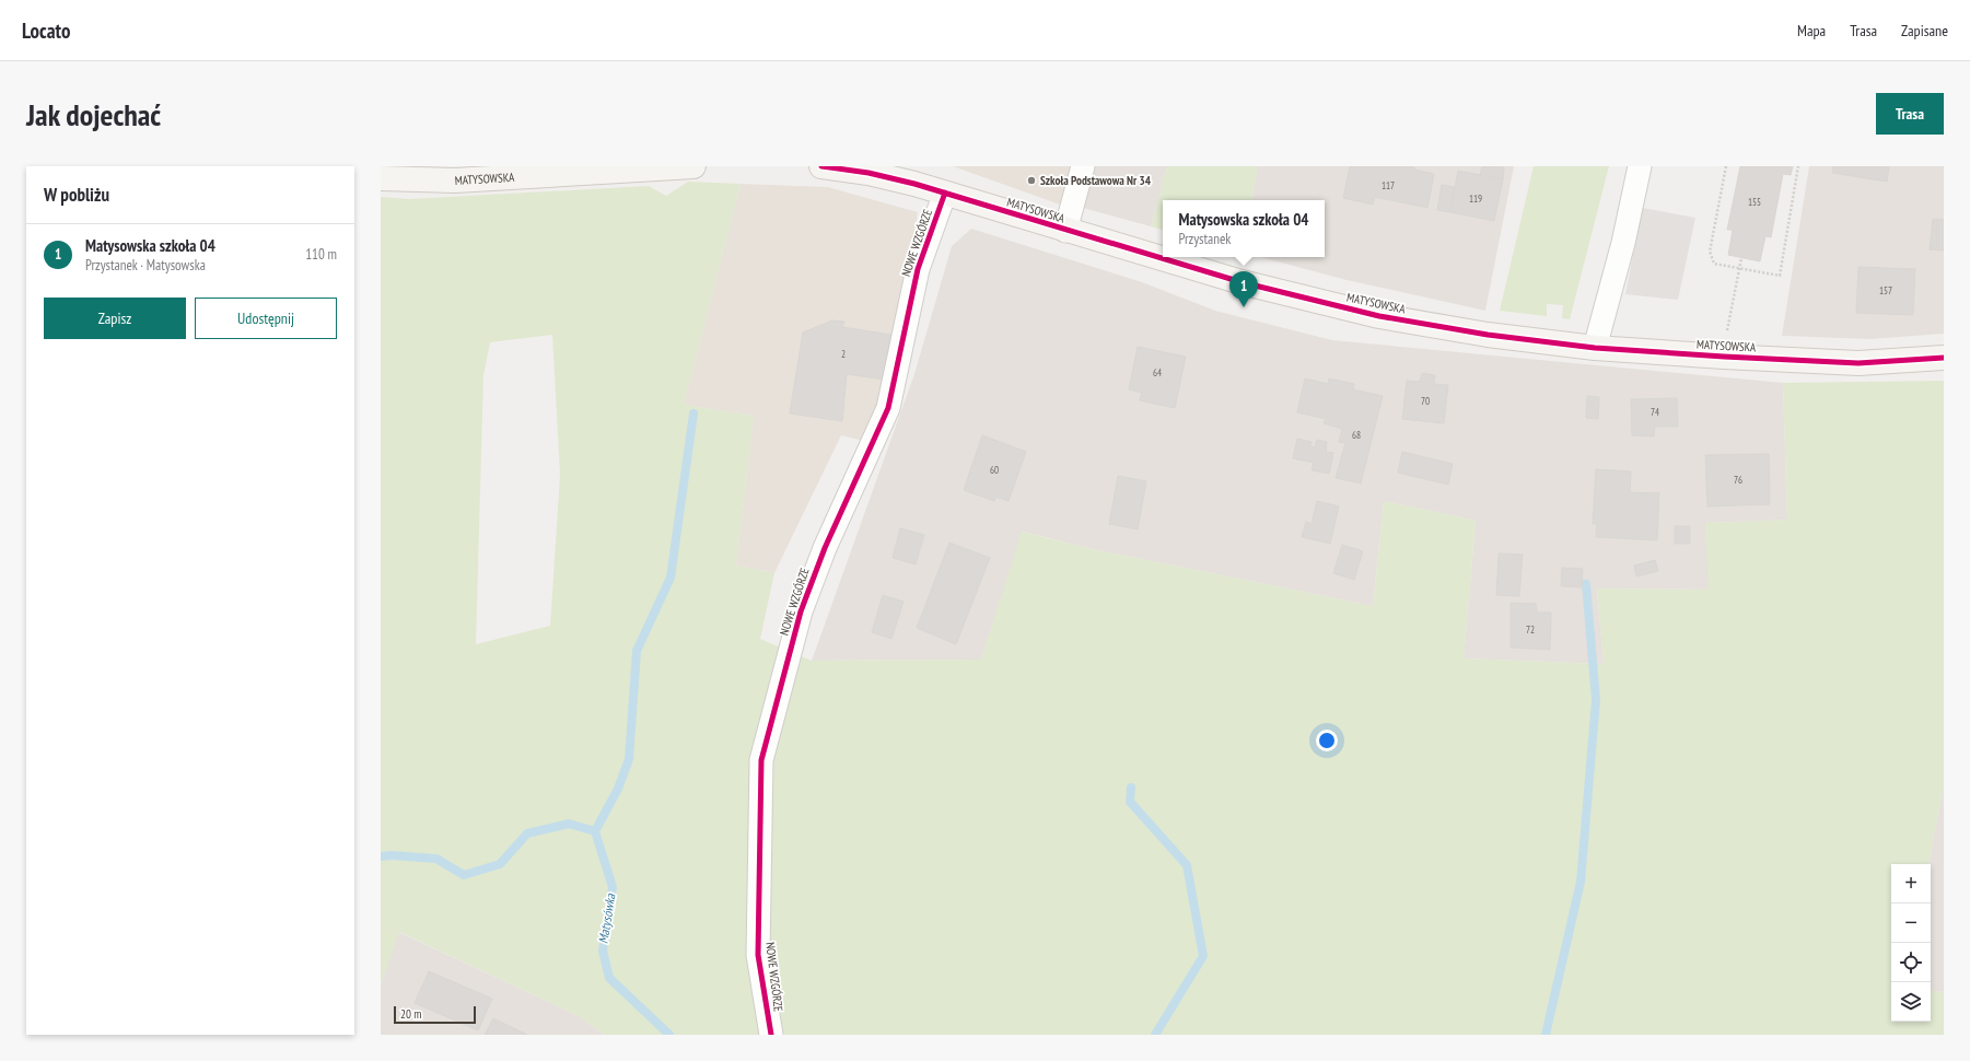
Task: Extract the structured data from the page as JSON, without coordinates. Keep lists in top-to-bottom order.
{
  "streets": {
    "street": ["MATYSOWSKA", "NOWE WZGÓRZE"]
  },
  "crossings": [
    ["MATYSOWSKA", "NOWE WZGÓRZE"]
  ],
  "water": ["Matysówka"],
  "places": ["Szkoła Podstawowa Nr 34"],
  "house_numbers": [
    "117",
    "119",
    "155",
    "157",
    "2",
    "64",
    "70",
    "74",
    "68",
    "60",
    "76",
    "72"
  ],
  "scale_bar": "20 m",
  "page": {
    "header": "Locato",
    "nav": ["Mapa", "Trasa", "Zapisane"],
    "buttons": [
      "Trasa",
      ["Zapisz", "Udostępnij"]
    ],
    "title": "Jak dojechać",
    "heading": "W pobliżu",
    "popup": ["Matysowska szkoła 04", "Przystanek"],
    "list": [
      {
        "mark": "1",
        "name": "Matysowska szkoła 04",
        "note": "Przystanek · Matysowska",
        "value": "110 m"
      }
    ],
    "pins": "1",
    "map_buttons": ["+", "−"],
    "scale": "20 m"
  }
}
